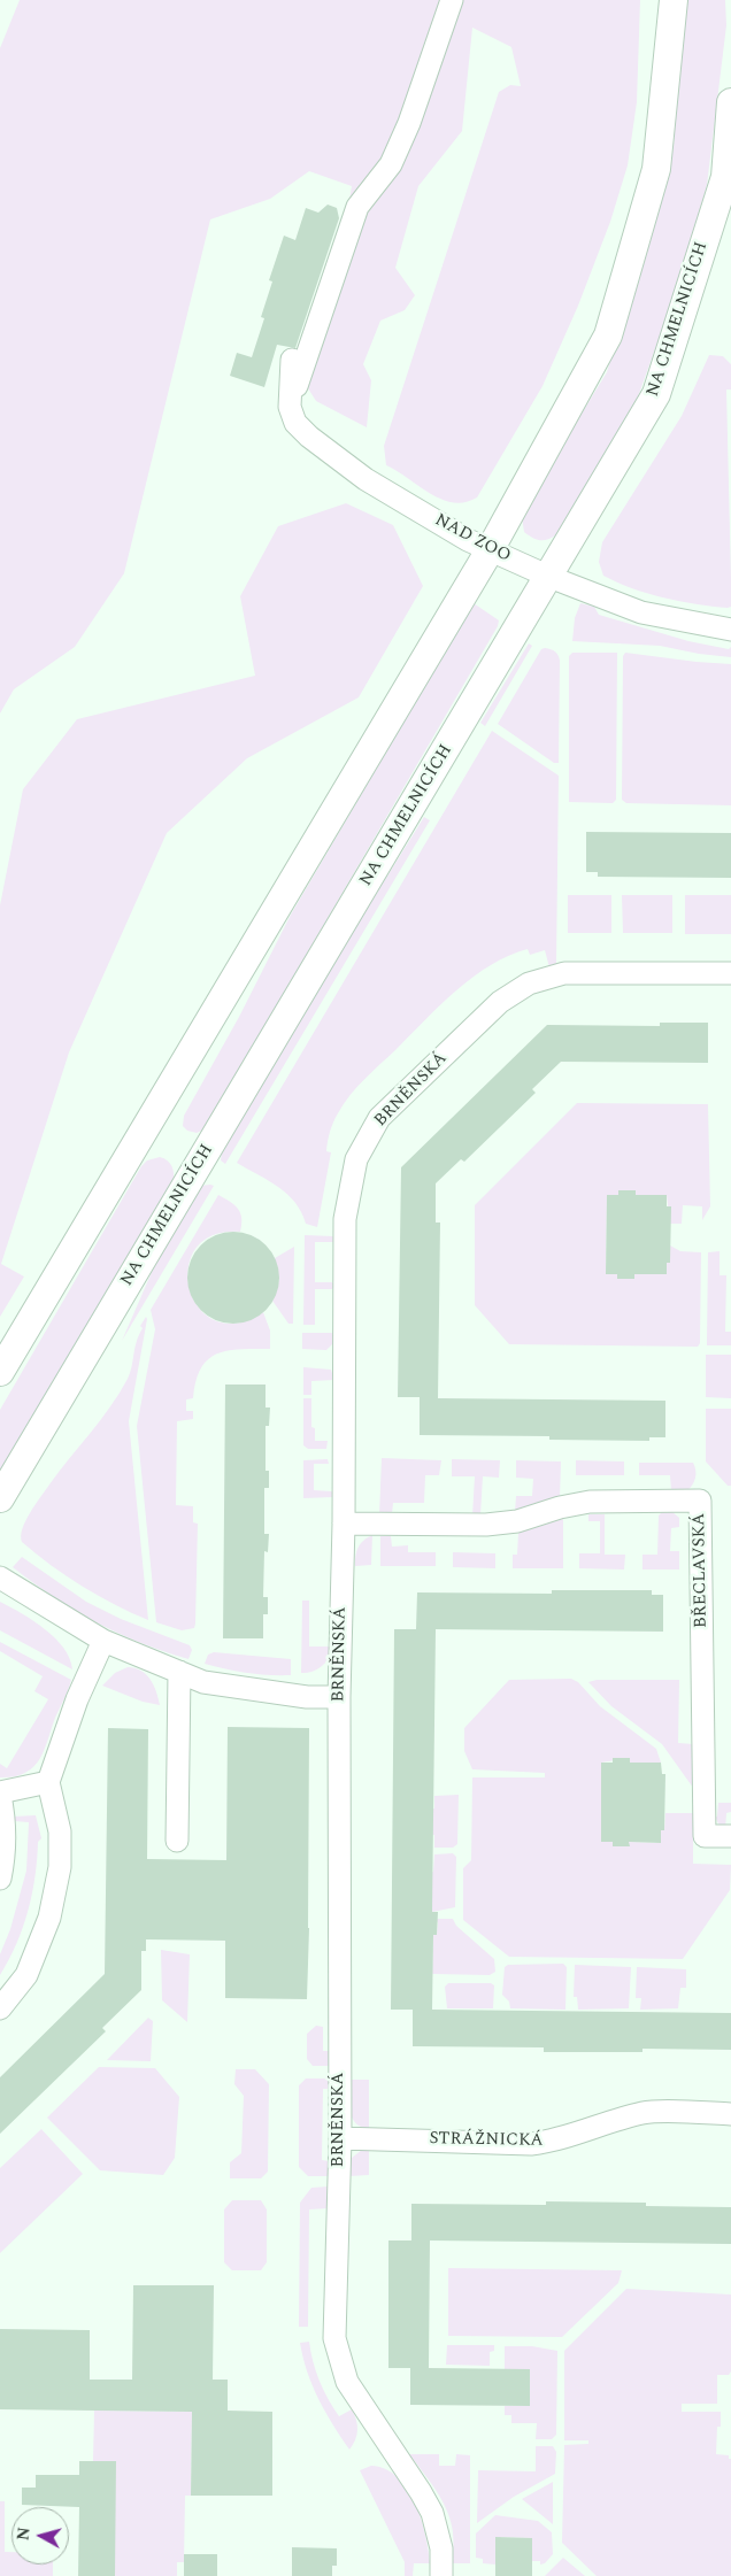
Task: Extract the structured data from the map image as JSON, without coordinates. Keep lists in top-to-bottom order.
{
  "streets": {
    "street": [
      "NA CHMELNICÍCH",
      "NAD ZOO",
      "BRNĚNSKÁ",
      "BŘECLAVSKÁ",
      "STRÁŽNICKÁ"
    ]
  },
  "crossings": [
    ["NA CHMELNICÍCH", "NAD ZOO"],
    ["BRNĚNSKÁ", "BŘECLAVSKÁ"],
    ["BRNĚNSKÁ", "STRÁŽNICKÁ"]
  ],
  "north": "left"
}
